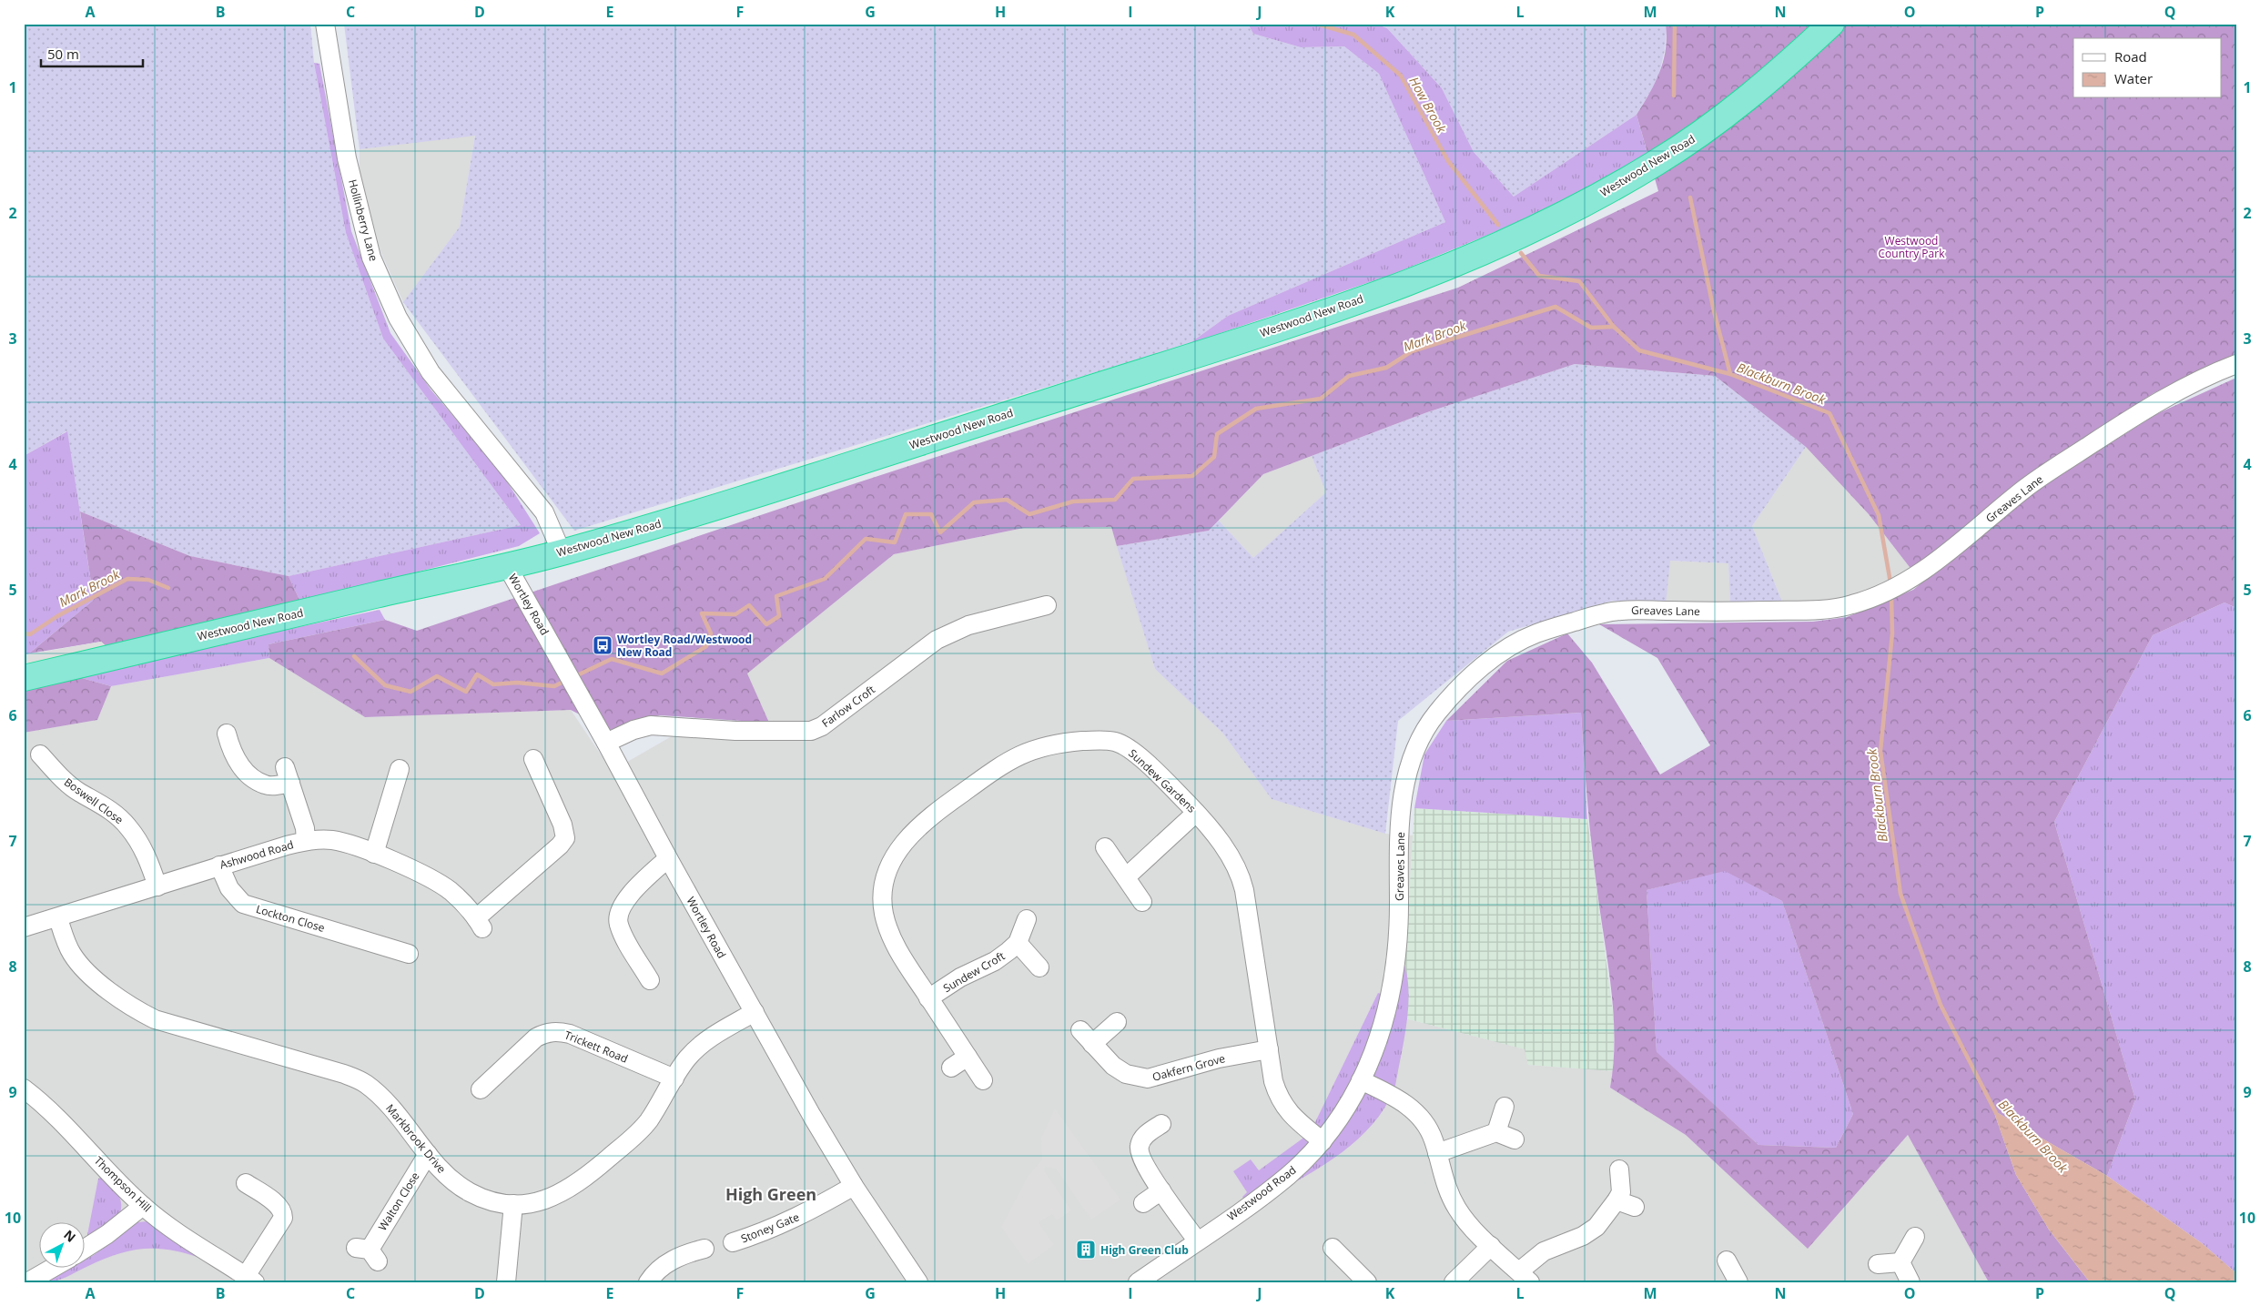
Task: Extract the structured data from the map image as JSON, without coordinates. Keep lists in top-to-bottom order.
{
  "streets": {
    "highway": ["Westwood New Road"],
    "street": [
      "Hollinberry Lane",
      "Greaves Lane",
      "Wortley Road",
      "Farlow Croft",
      "Sundew Gardens",
      "Boswell Close",
      "Ashwood Road",
      "Lockton Close",
      "Sundew Croft",
      "Trickett Road",
      "Oakfern Grove",
      "Markbrook Drive",
      "Thompson Hill",
      "Westwood Road",
      "Walton Close",
      "Stoney Gate"
    ]
  },
  "crossings": [
    ["Westwood New Road", "Hollinberry Lane"],
    ["Westwood New Road", "Wortley Road"],
    ["Greaves Lane", "Westwood Road"],
    ["Wortley Road", "Farlow Croft"],
    ["Wortley Road", "Markbrook Drive"],
    ["Wortley Road", "Stoney Gate"],
    ["Sundew Gardens", "Sundew Croft"],
    ["Sundew Gardens", "Oakfern Grove"],
    ["Sundew Gardens", "Westwood Road"],
    ["Boswell Close", "Ashwood Road"],
    ["Ashwood Road", "Lockton Close"],
    ["Ashwood Road", "Markbrook Drive"],
    ["Trickett Road", "Markbrook Drive"],
    ["Markbrook Drive", "Walton Close"]
  ],
  "districts": ["High Green"],
  "water": ["How Brook", "Mark Brook", "Blackburn Brook"],
  "parks": ["Westwood Country Park"],
  "places": {
    "bus stop": ["Wortley Road/Westwood New Road"],
    "building": ["High Green Club"]
  },
  "legend": ["Road", "Water"],
  "scale_bar": "50 m",
  "north": "top right",
  "grid": {
    "columns": [
      "A",
      "B",
      "C",
      "D",
      "E",
      "F",
      "G",
      "H",
      "I",
      "J",
      "K",
      "L",
      "M",
      "N",
      "O",
      "P",
      "Q"
    ],
    "rows": [
      "1",
      "2",
      "3",
      "4",
      "5",
      "6",
      "7",
      "8",
      "9",
      "10"
    ]
  }
}
